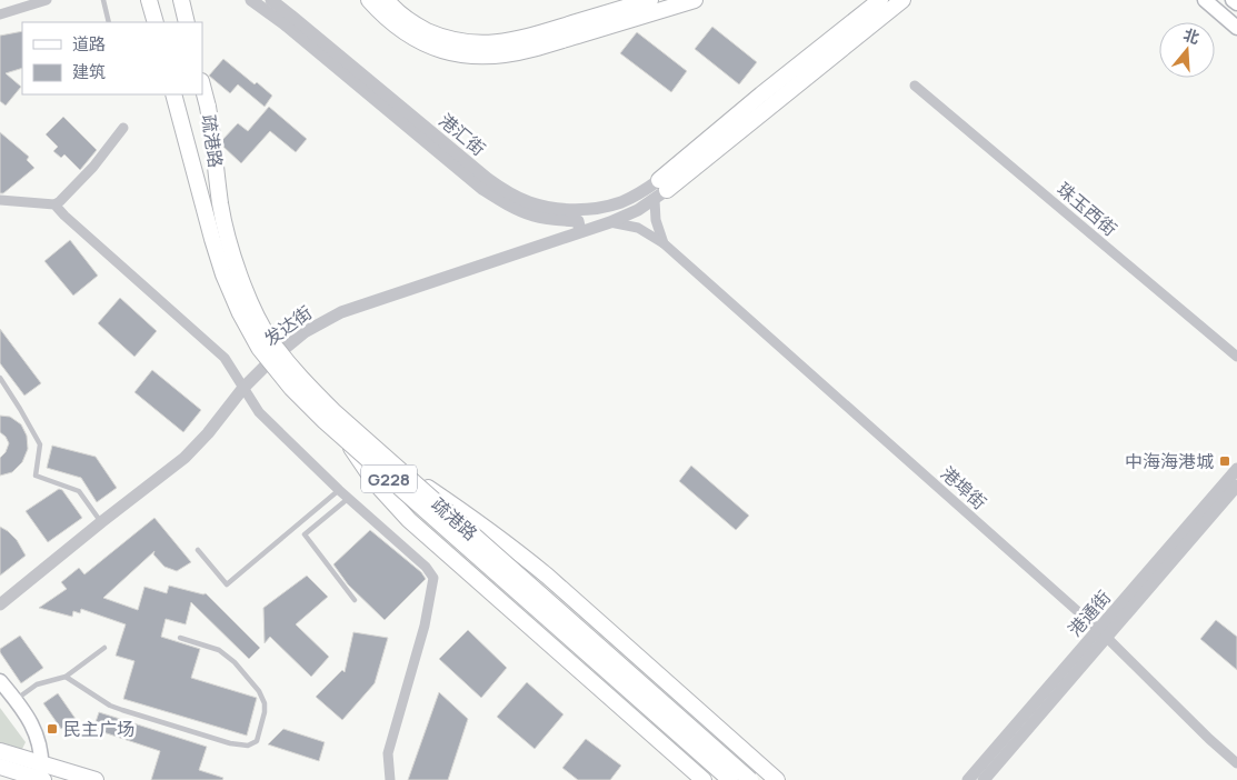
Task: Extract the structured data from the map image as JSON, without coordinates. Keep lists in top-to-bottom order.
{
  "streets": {
    "main road": ["疏港路", "G228"],
    "street": [
      "港汇街",
      "珠玉西街",
      "发达街",
      "港埠街",
      "港通街"
    ]
  },
  "crossings": [
    ["港汇街", "发达街"],
    ["发达街", "港埠街"],
    ["港埠街", "港通街"]
  ],
  "places": {
    "transit": ["中海海港城", "民主广场"]
  },
  "legend": ["道路", "建筑"],
  "north": "top"
}
